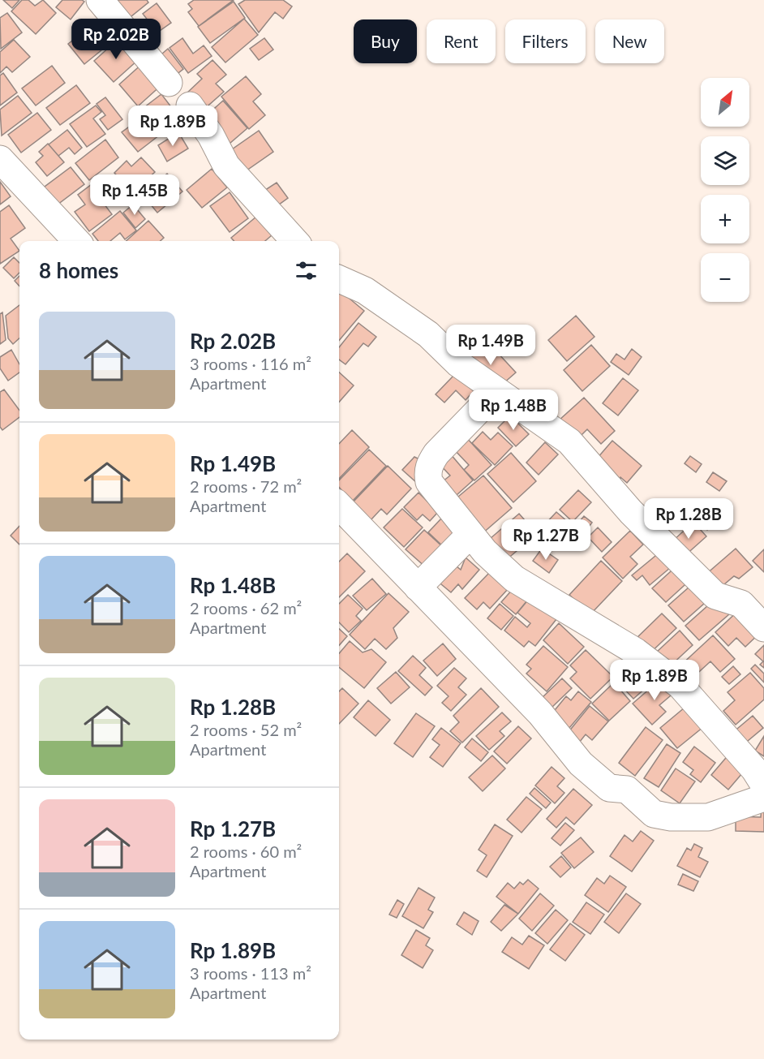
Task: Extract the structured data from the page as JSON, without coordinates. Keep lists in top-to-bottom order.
{
  "north": "top right",
  "page": {
    "price": [
      "Rp 2.02B",
      "Rp 1.89B",
      "Rp 1.45B",
      "Rp 1.49B",
      "Rp 1.48B",
      "Rp 1.28B",
      "Rp 1.27B",
      "Rp 1.89B"
    ],
    "chip": [
      "Buy",
      "Rent",
      "Filters",
      "New"
    ],
    "map_buttons": ["+", "−"],
    "heading": "8 homes",
    "list": [
      {
        "name": "Rp 2.02B",
        "note": "3 rooms · 116 m² · Apartment"
      },
      {
        "name": "Rp 1.49B",
        "note": "2 rooms · 72 m² · Apartment"
      },
      {
        "name": "Rp 1.48B",
        "note": "2 rooms · 62 m² · Apartment"
      },
      {
        "name": "Rp 1.28B",
        "note": "2 rooms · 52 m² · Apartment"
      },
      {
        "name": "Rp 1.27B",
        "note": "2 rooms · 60 m² · Apartment"
      },
      {
        "name": "Rp 1.89B",
        "note": "3 rooms · 113 m² · Apartment"
      }
    ]
  }
}
